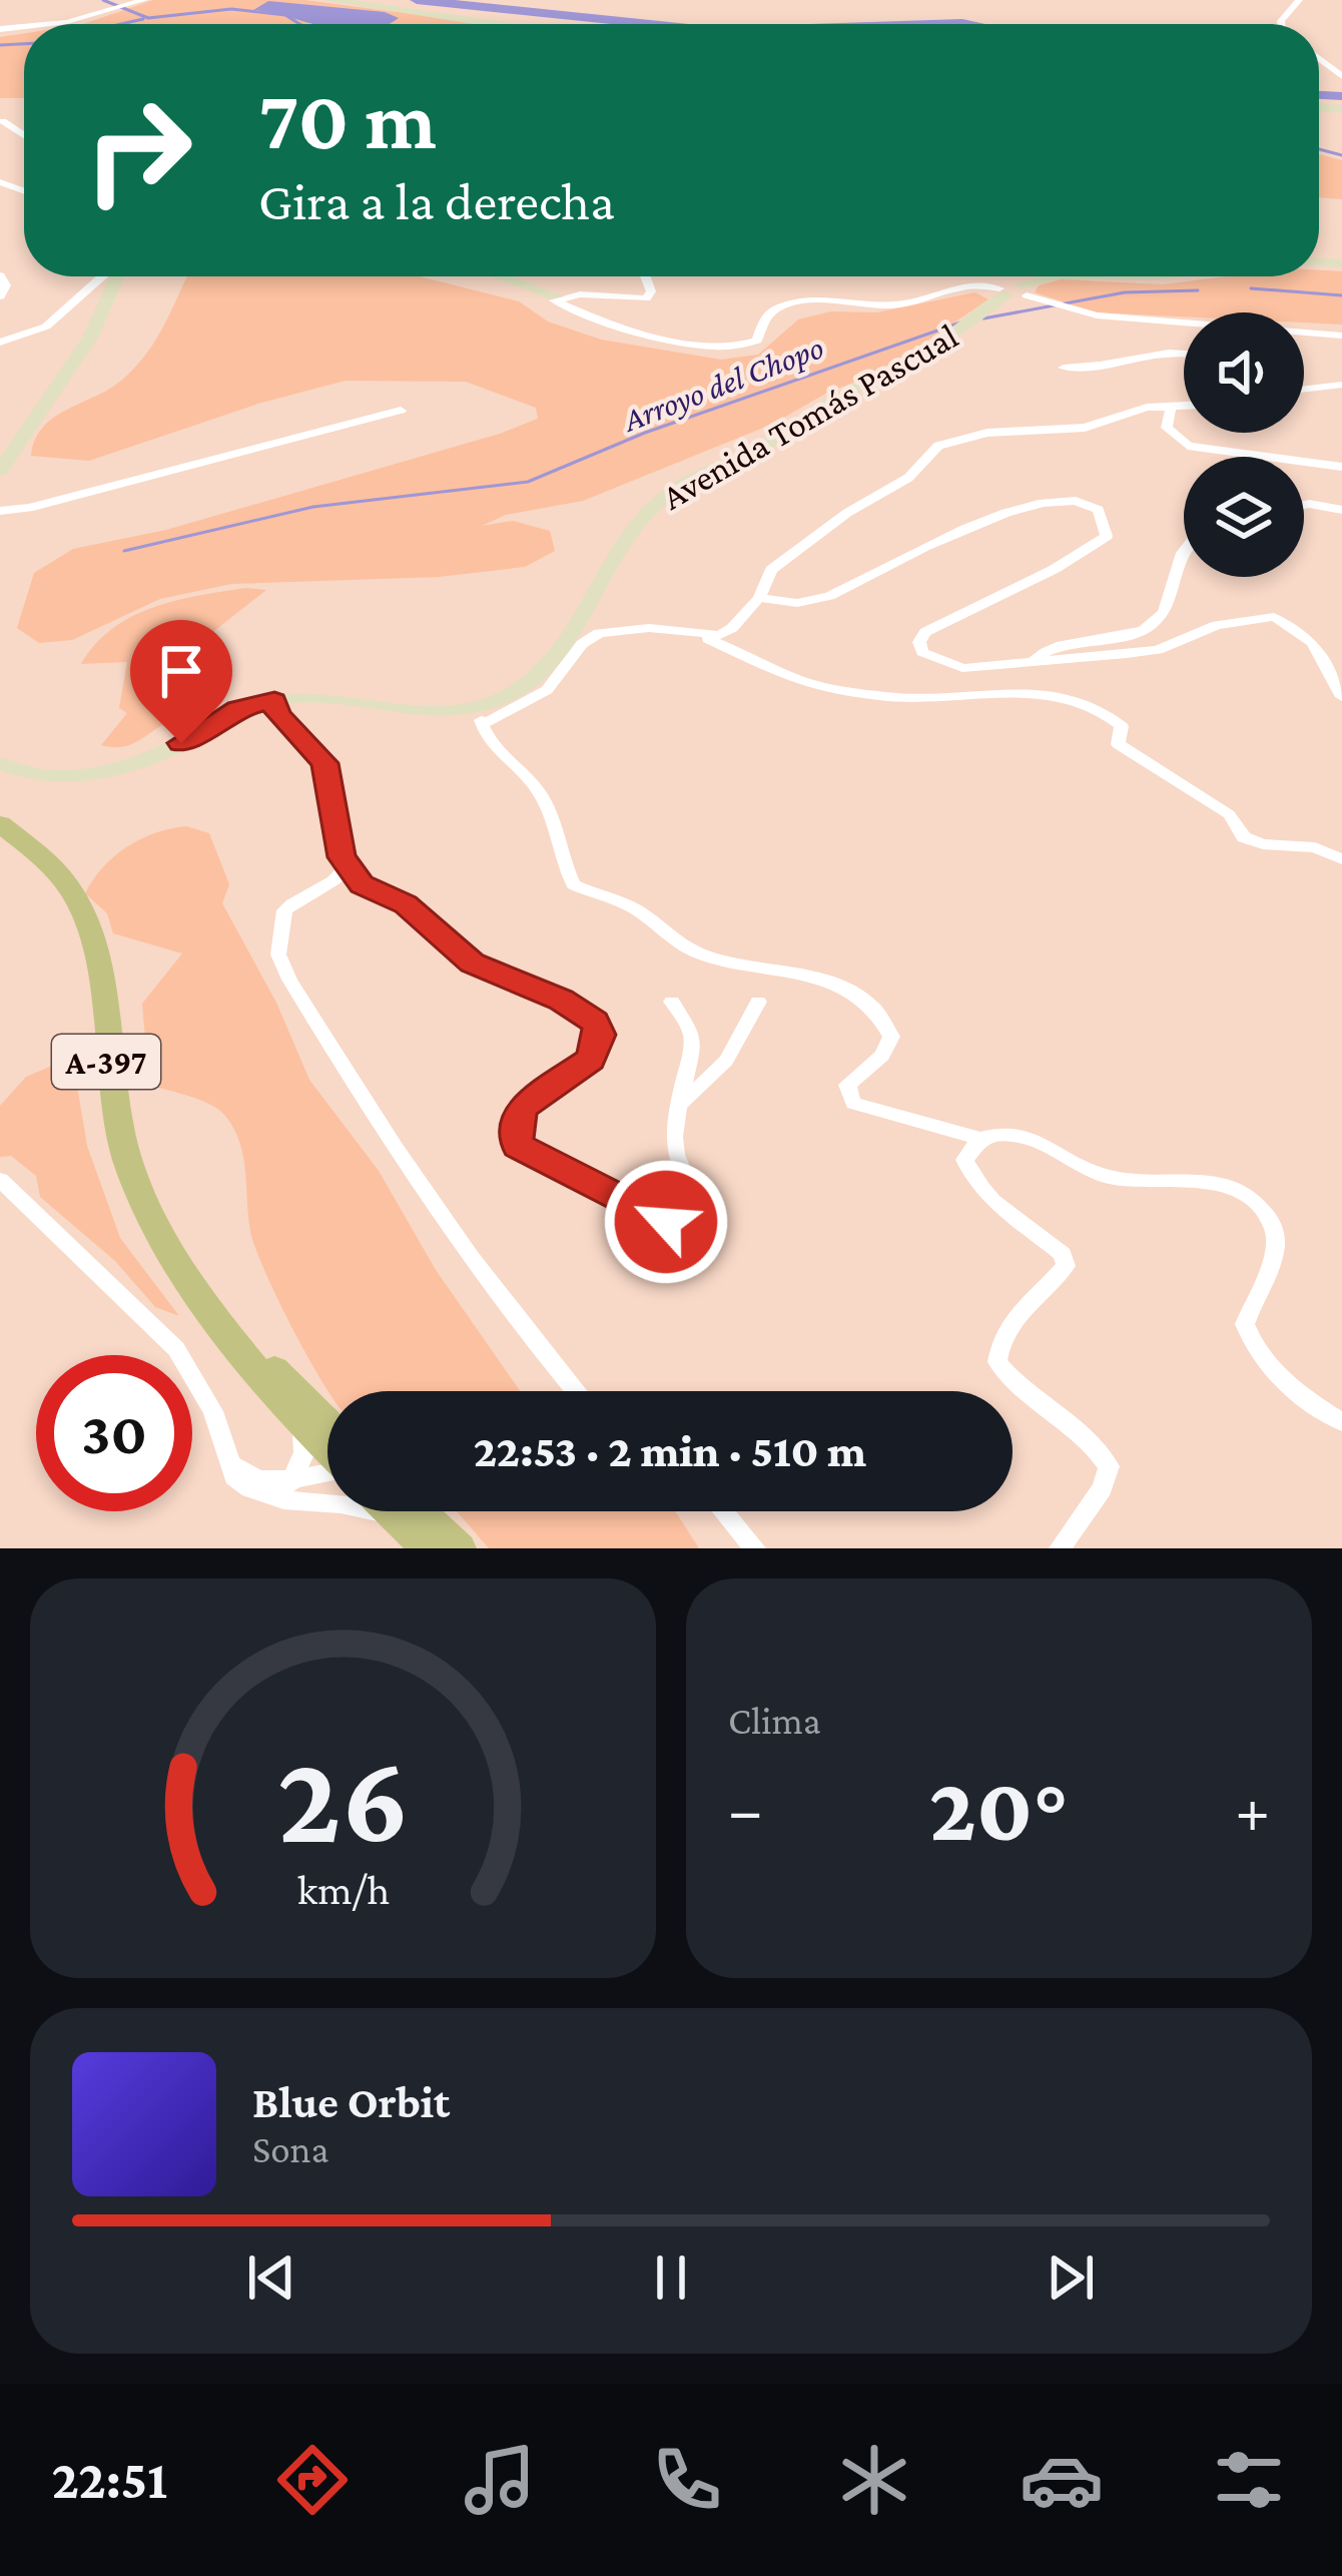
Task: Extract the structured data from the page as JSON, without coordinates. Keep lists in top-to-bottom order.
{
  "streets": {
    "main road": ["A-397"],
    "street": ["Avenida Tomás Pascual"]
  },
  "water": ["Arroyo del Chopo"],
  "page": {
    "turn": ["70 m", "Gira a la derecha"],
    "limit": "30",
    "trip": "22:53 · 2 min · 510 m",
    "tile": "Clima",
    "heat": ["−", "20°", "+"],
    "song": ["Blue Orbit", "Sona"],
    "tabs": "22:51",
    "gauge": ["26", "km/h"]
  }
}
